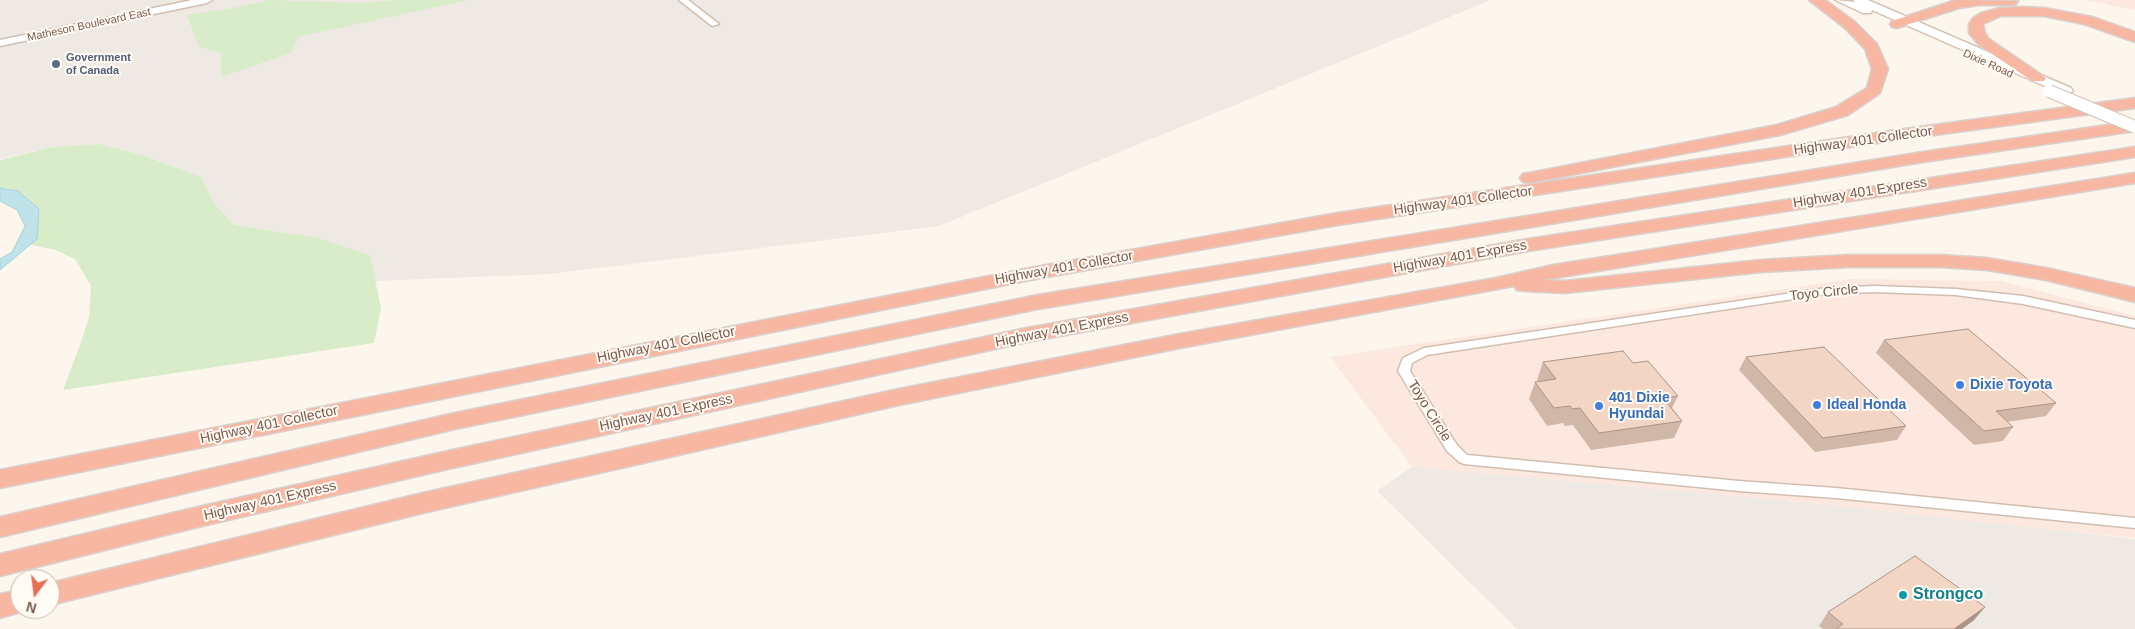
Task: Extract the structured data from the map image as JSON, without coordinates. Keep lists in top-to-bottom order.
{
  "streets": {
    "highway": ["Highway 401 Collector", "Highway 401 Express"],
    "main road": ["Dixie Road"],
    "street": ["Matheson Boulevard East", "Toyo Circle"]
  },
  "crossings": [
    ["Dixie Road", "Highway 401 Express"]
  ],
  "places": [
    "Government of Canada",
    "Dixie Toyota",
    "Ideal Honda",
    "401 Dixie Hyundai",
    "Strongco"
  ],
  "north": "bottom"
}
